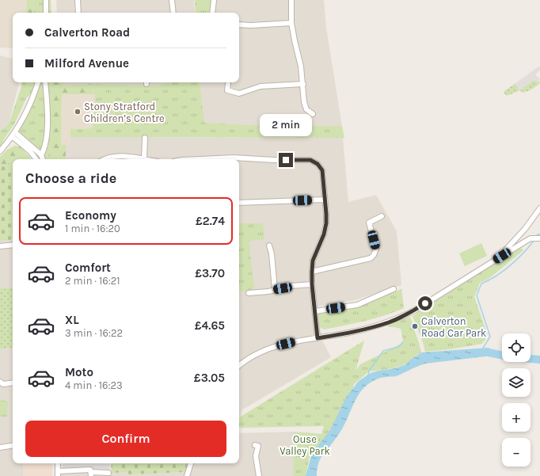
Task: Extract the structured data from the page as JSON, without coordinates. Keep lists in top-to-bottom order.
{
  "parks": ["Ouse Valley Park"],
  "places": ["Stony Stratford Children’s Centre", "Calverton Road Car Park"],
  "page": {
    "banner": ["Calverton Road", "Milford Avenue"],
    "bubble": "2 min",
    "heading": "Choose a ride",
    "list": [
      {
        "name": "Economy",
        "note": "1 min · 16:20",
        "value": "£2.74"
      },
      {
        "name": "Comfort",
        "note": "2 min · 16:21",
        "value": "£3.70"
      },
      {
        "name": "XL",
        "note": "3 min · 16:22",
        "value": "£4.65"
      },
      {
        "name": "Moto",
        "note": "4 min · 16:23",
        "value": "£3.05"
      }
    ],
    "map_buttons": ["+", "−"],
    "buttons": "Confirm"
  }
}
